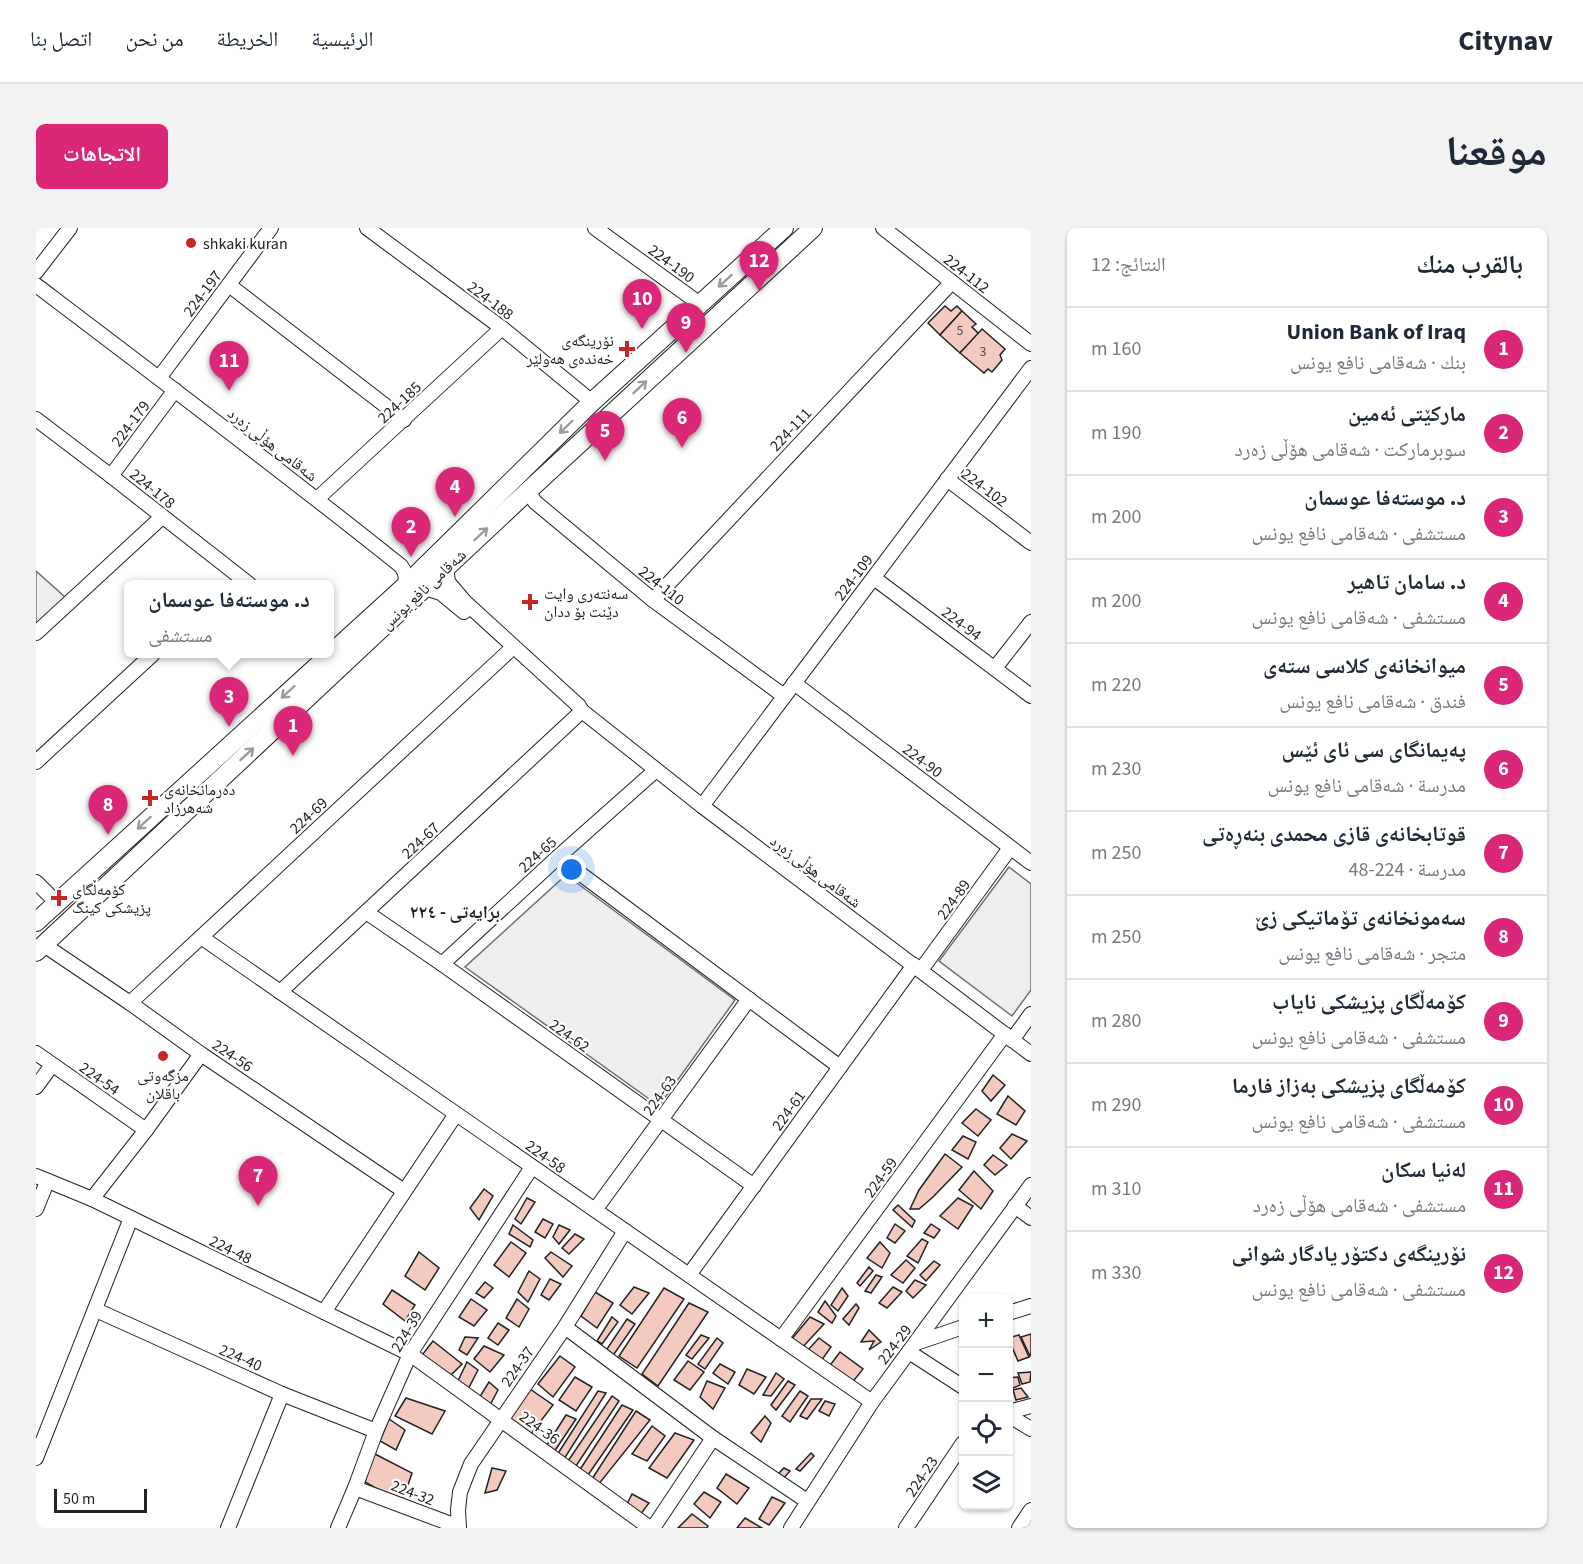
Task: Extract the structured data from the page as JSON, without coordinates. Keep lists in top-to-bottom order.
{
  "streets": {
    "main road": ["شەقامی نافع یونس"],
    "street": [
      "224-190",
      "224-112",
      "224-197",
      "224-188",
      "224-185",
      "224-179",
      "224-111",
      "شەقامی هۆڵی زەرد",
      "224-102",
      "224-178",
      "224-109",
      "224-110",
      "224-94",
      "224-90",
      "224-69",
      "224-67",
      "224-65",
      "224-89",
      "224-62",
      "224-56",
      "224-54",
      "224-63",
      "224-61",
      "224-58",
      "224-59",
      "224-48",
      "224-39",
      "224-29",
      "224-40",
      "224-37",
      "224-36",
      "224-23",
      "224-32"
    ]
  },
  "crossings": [
    ["224-190", "شەقامی نافع یونس"],
    ["224-112", "224-111"],
    ["224-197", "شەقامی هۆڵی زەرد"],
    ["224-188", "224-185"],
    ["224-188", "شەقامی نافع یونس"],
    ["224-185", "شەقامی هۆڵی زەرد"],
    ["224-179", "شەقامی هۆڵی زەرد"],
    ["224-179", "224-178"],
    ["224-111", "224-110"],
    ["شەقامی هۆڵی زەرد", "224-109"],
    ["شەقامی هۆڵی زەرد", "شەقامی نافع یونس"],
    ["شەقامی هۆڵی زەرد", "224-69"],
    ["شەقامی هۆڵی زەرد", "224-67"],
    ["شەقامی هۆڵی زەرد", "224-65"],
    ["شەقامی هۆڵی زەرد", "224-89"],
    ["شەقامی هۆڵی زەرد", "224-61"],
    ["شەقامی هۆڵی زەرد", "224-59"],
    ["224-102", "224-109"],
    ["224-109", "224-110"],
    ["224-109", "224-94"],
    ["224-109", "224-90"],
    ["224-110", "شەقامی نافع یونس"],
    ["شەقامی نافع یونس", "224-56"],
    ["224-90", "224-89"],
    ["224-69", "224-56"],
    ["224-69", "224-58"],
    ["224-67", "224-62"],
    ["224-67", "224-58"],
    ["224-65", "224-62"],
    ["224-89", "224-61"],
    ["224-62", "224-63"],
    ["224-62", "224-61"],
    ["224-63", "224-58"],
    ["224-61", "224-58"],
    ["224-58", "224-59"],
    ["224-58", "224-39"],
    ["224-58", "224-29"],
    ["224-58", "224-37"],
    ["224-48", "224-39"],
    ["224-48", "224-36"],
    ["224-39", "224-40"],
    ["224-39", "224-36"],
    ["224-39", "224-32"],
    ["224-37", "224-36"],
    ["224-37", "224-32"]
  ],
  "districts": ["برایەتی - ٢٢٤"],
  "places": {
    "other": ["shkaki kuran", "مزگه‌وتی باقلان"],
    "health": [
      "نۆرینگەی خەندەی هەولێر",
      "سەنتەری وایت دێنت بۆ ددان",
      "دەرمانخانەی شەهرزاد",
      "کۆمەڵگای پزیشکی کینگ"
    ]
  },
  "house_numbers": ["5", "3"],
  "scale_bar": "50 m",
  "page": {
    "header": "Citynav",
    "nav": [
      "الرئيسية",
      "الخريطة",
      "من نحن",
      "اتصل بنا"
    ],
    "title": "موقعنا",
    "buttons": "الاتجاهات",
    "heading": ["بالقرب منك", "النتائج: 12"],
    "pins": [
      "12",
      "10",
      "9",
      "11",
      "6",
      "5",
      "4",
      "2",
      "3",
      "1",
      "8",
      "7"
    ],
    "list": [
      {
        "mark": "1",
        "name": "Union Bank of Iraq",
        "note": "بنك · شەقامی نافع یونس",
        "value": "160 m"
      },
      {
        "mark": "2",
        "name": "مارکێتی ئەمین",
        "note": "سوبرماركت · شەقامی هۆڵی زەرد",
        "value": "190 m"
      },
      {
        "mark": "3",
        "name": "د. موستەفا عوسمان",
        "note": "مستشفى · شەقامی نافع یونس",
        "value": "200 m"
      },
      {
        "mark": "4",
        "name": "د. سامان تاهیر",
        "note": "مستشفى · شەقامی نافع یونس",
        "value": "200 m"
      },
      {
        "mark": "5",
        "name": "میوانخانەی کلاسی ستەی",
        "note": "فندق · شەقامی نافع یونس",
        "value": "220 m"
      },
      {
        "mark": "6",
        "name": "پەیمانگای سی ئای ئێس",
        "note": "مدرسة · شەقامی نافع یونس",
        "value": "230 m"
      },
      {
        "mark": "7",
        "name": "قوتابخانەی قازی محمدی بنەڕەتی",
        "note": "مدرسة · 224-48",
        "value": "250 m"
      },
      {
        "mark": "8",
        "name": "سەمونخانەی تۆماتیکی زێ",
        "note": "متجر · شەقامی نافع یونس",
        "value": "250 m"
      },
      {
        "mark": "9",
        "name": "کۆمەڵگای پزیشکی نایاب",
        "note": "مستشفى · شەقامی نافع یونس",
        "value": "280 m"
      },
      {
        "mark": "10",
        "name": "کۆمەڵگای پزیشکی بەزاز فارما",
        "note": "مستشفى · شەقامی نافع یونس",
        "value": "290 m"
      },
      {
        "mark": "11",
        "name": "لەنیا سکان",
        "note": "مستشفى · شەقامی هۆڵی زەرد",
        "value": "310 m"
      },
      {
        "mark": "12",
        "name": "نۆرینگەی دکتۆر یادگار شوانی",
        "note": "مستشفى · شەقامی نافع یونس",
        "value": "330 m"
      }
    ],
    "popup": ["د. موستەفا عوسمان", "مستشفى"],
    "map_buttons": ["+", "−"],
    "scale": "50 m"
  }
}
